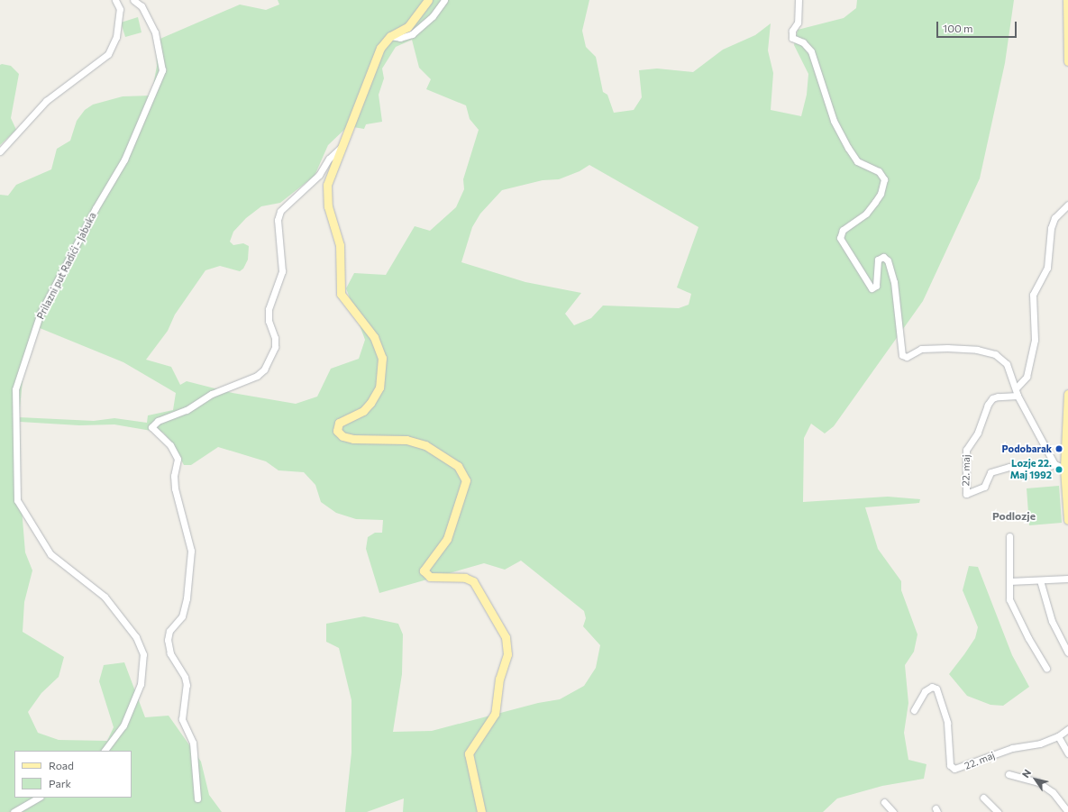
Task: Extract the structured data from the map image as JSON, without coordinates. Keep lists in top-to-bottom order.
{
  "streets": {
    "street": ["Prilazni put Radići - Jabuka", "22. maj"]
  },
  "districts": ["Podlozje"],
  "places": ["Podobarak", "Lozje 22. Maj 1992"],
  "legend": ["Road", "Park"],
  "scale_bar": "100 m",
  "north": "top left"
}
